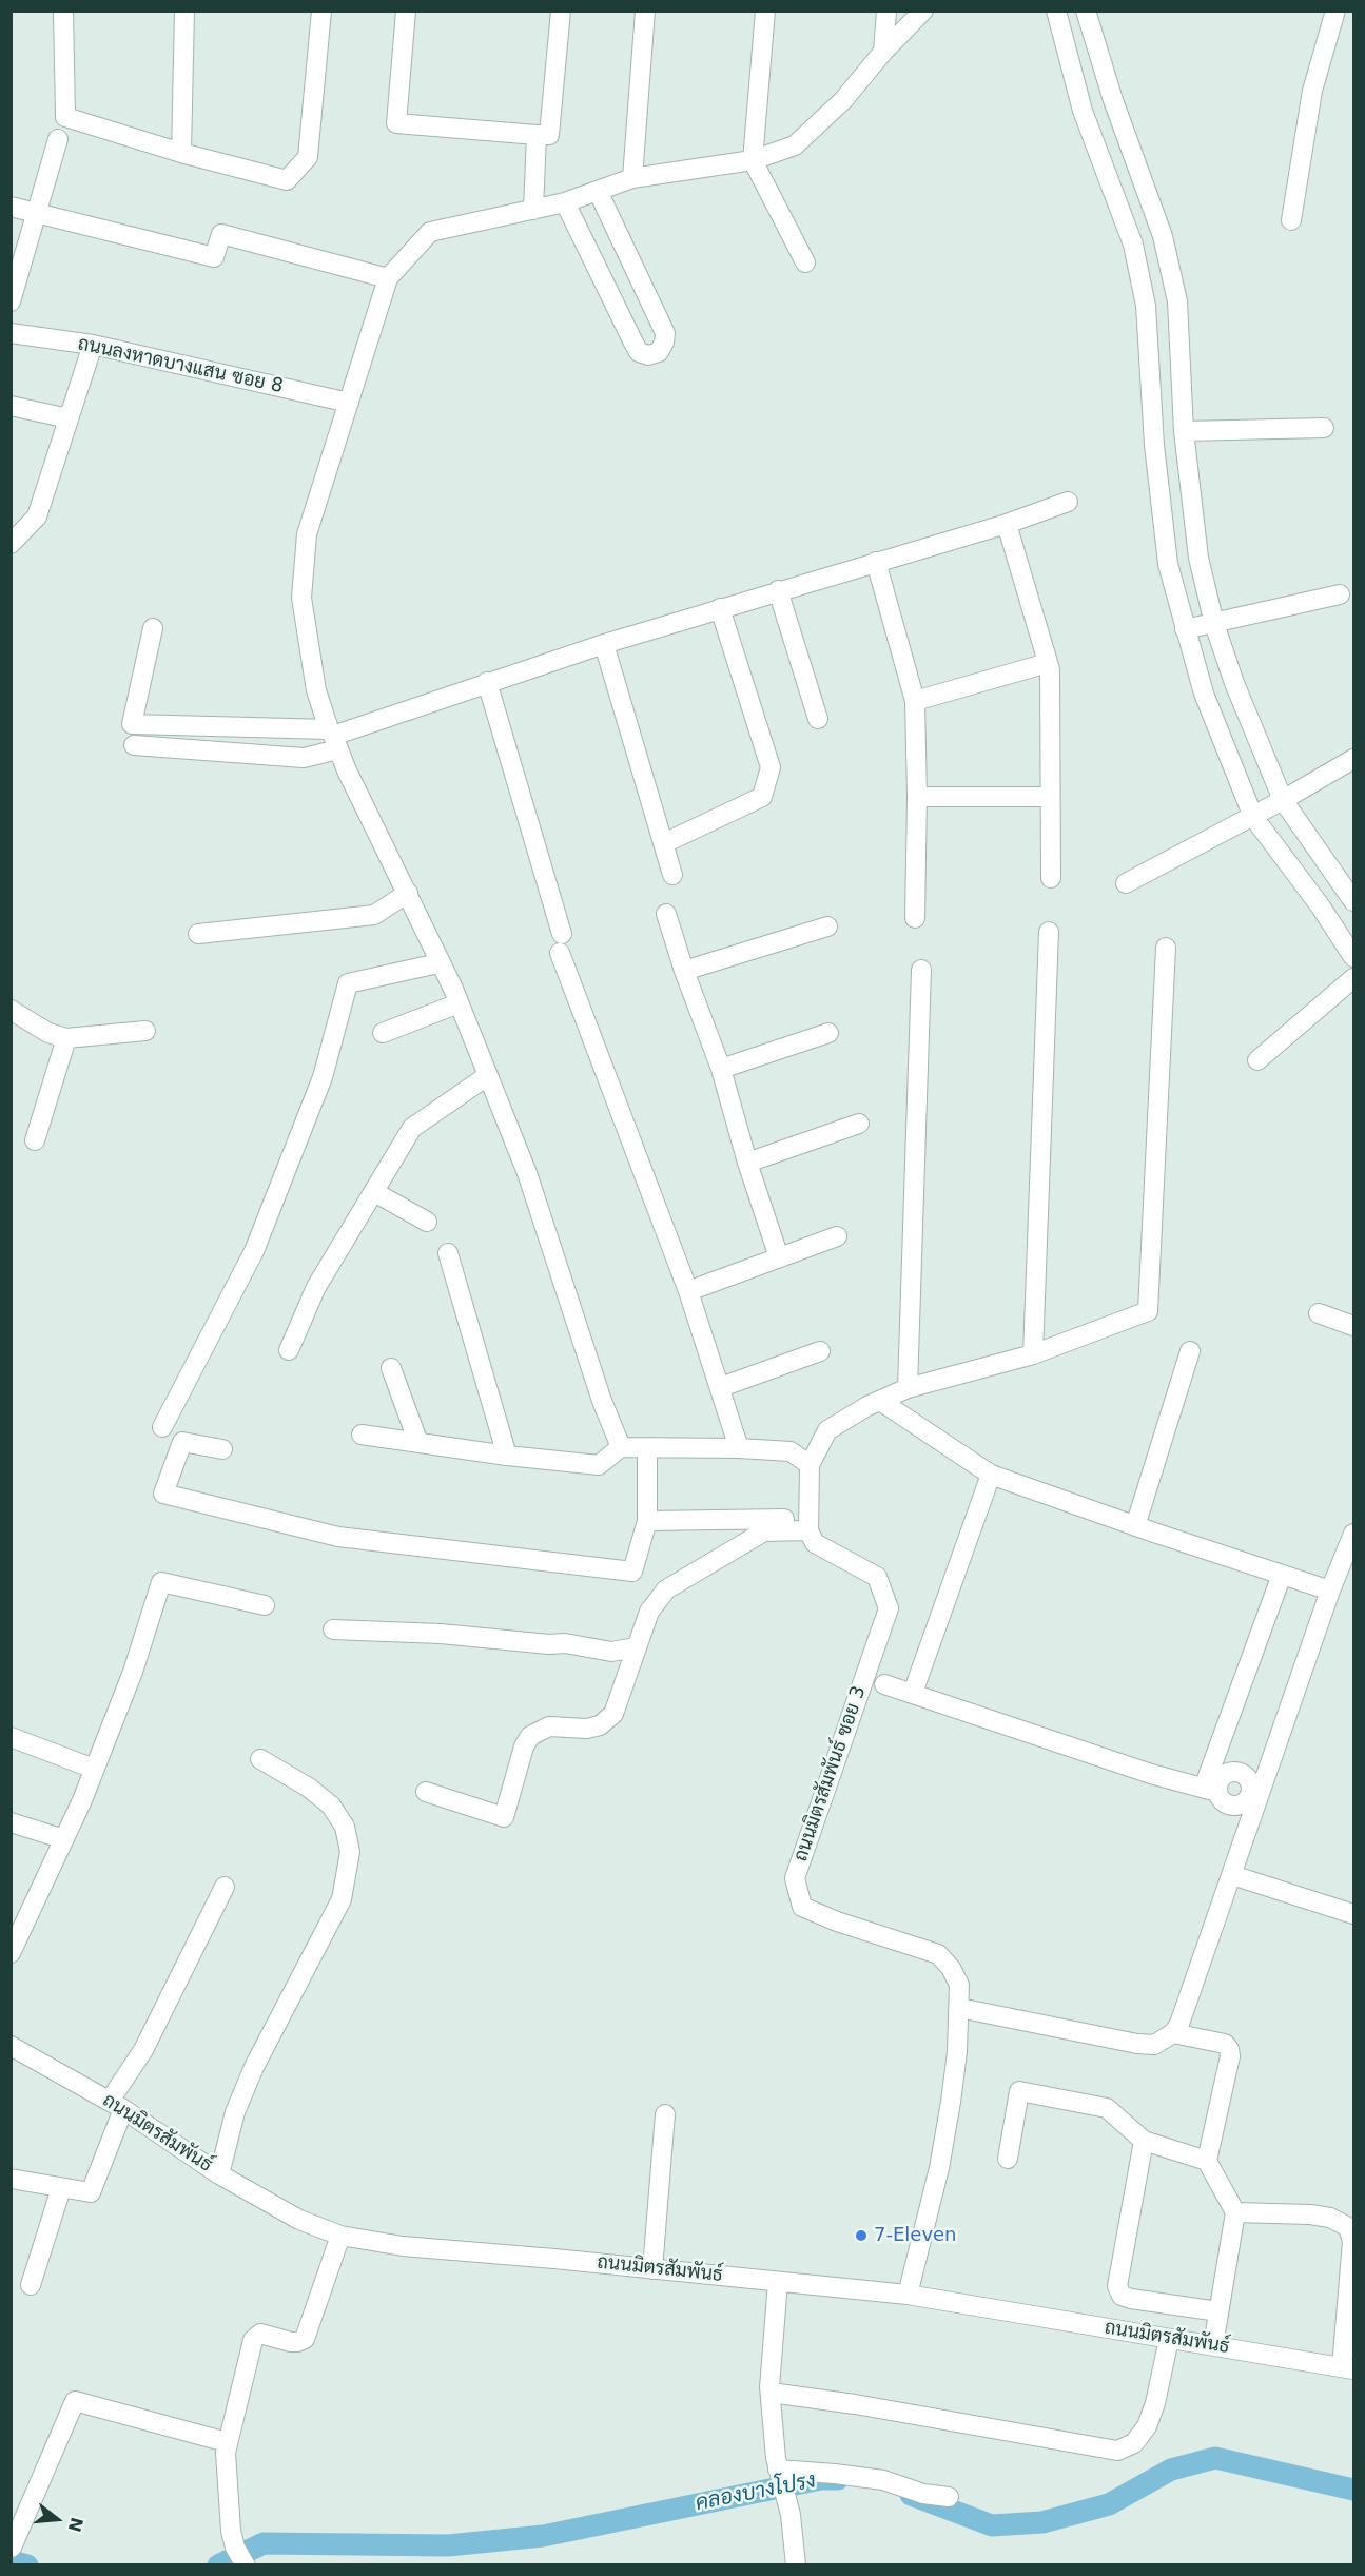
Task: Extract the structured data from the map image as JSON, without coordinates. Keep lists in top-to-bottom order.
{
  "streets": {
    "street": ["ถนนลงหาดบางแสน ซอย 8", "ถนนมิตรสัมพันธ์ ซอย 3", "ถนนมิตรสัมพันธ์"]
  },
  "crossings": [
    ["ถนนมิตรสัมพันธ์ ซอย 3", "ถนนมิตรสัมพันธ์"]
  ],
  "water": ["คลองบางโปรง"],
  "places": ["7-Eleven"],
  "north": "right"
}
